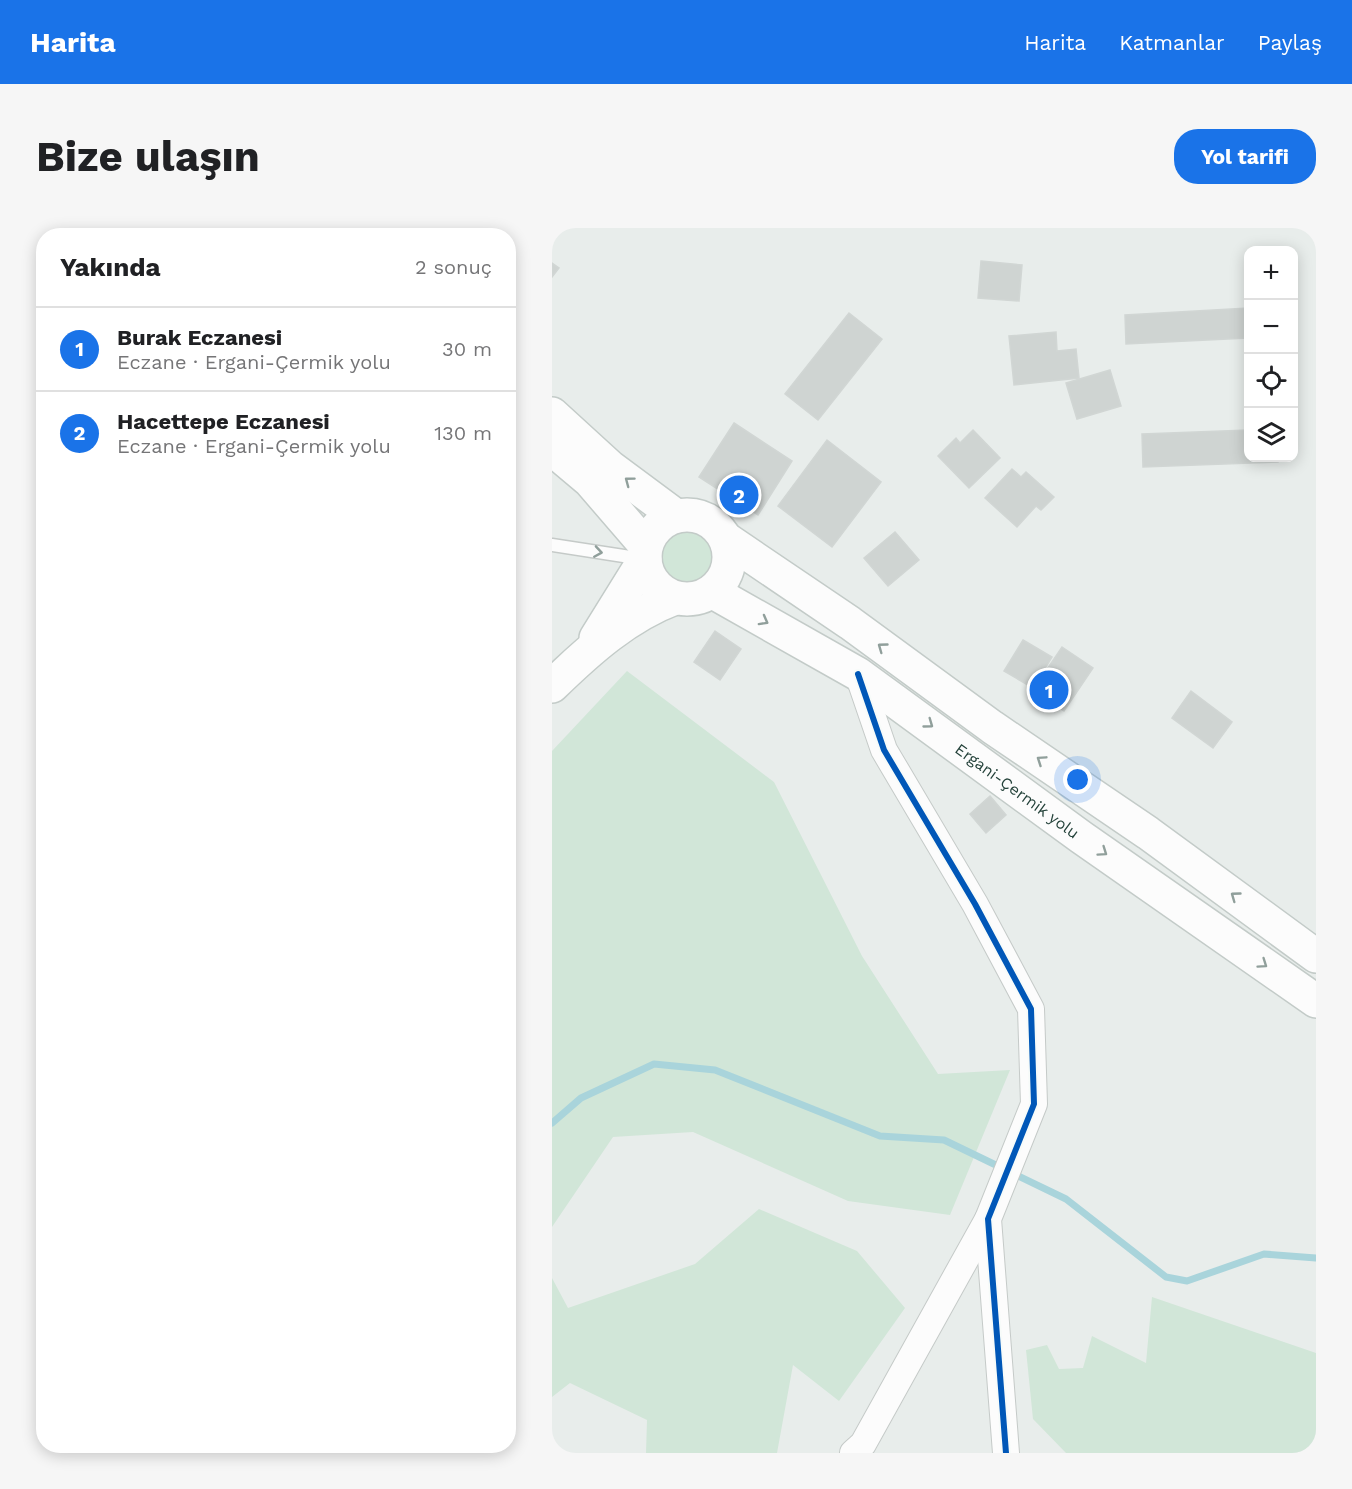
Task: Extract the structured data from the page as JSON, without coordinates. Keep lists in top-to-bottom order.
{
  "streets": {
    "main road": ["Ergani-Çermik yolu"]
  },
  "page": {
    "header": "Harita",
    "nav": ["Harita", "Katmanlar", "Paylaş"],
    "buttons": "Yol tarifi",
    "title": "Bize ulaşın",
    "heading": ["Yakında", "2 sonuç"],
    "map_buttons": ["+", "−"],
    "list": [
      {
        "mark": "1",
        "name": "Burak Eczanesi",
        "note": "Eczane · Ergani-Çermik yolu",
        "value": "30 m"
      },
      {
        "mark": "2",
        "name": "Hacettepe Eczanesi",
        "note": "Eczane · Ergani-Çermik yolu",
        "value": "130 m"
      }
    ],
    "pins": ["2", "1"]
  }
}
